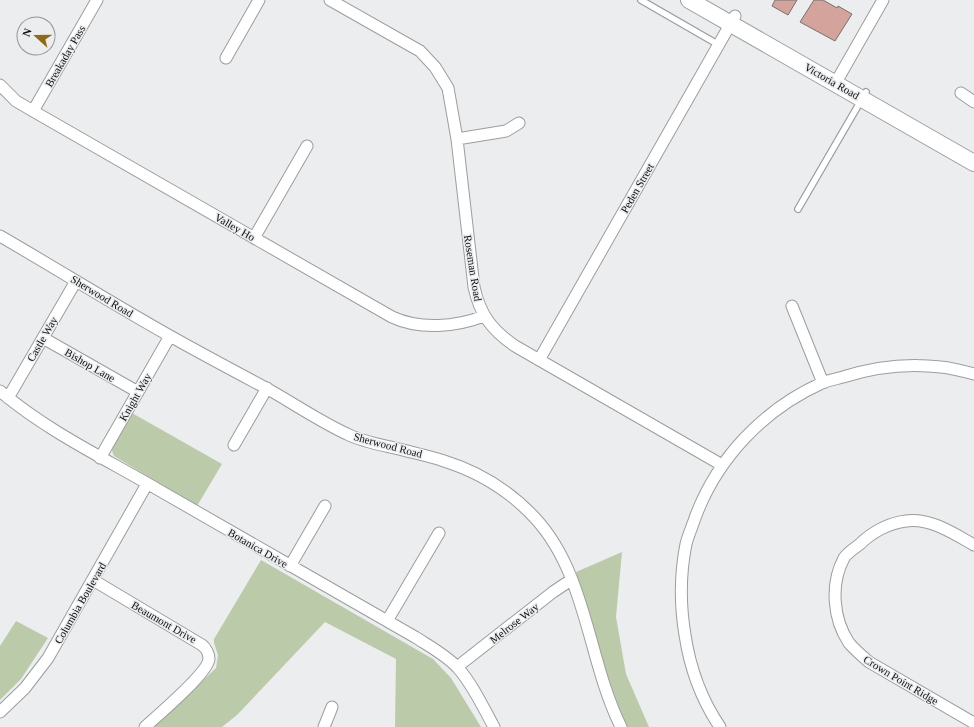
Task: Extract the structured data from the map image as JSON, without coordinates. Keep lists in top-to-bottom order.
{
  "streets": {
    "main road": ["Victoria Road"],
    "street": [
      "Breakaday Pass",
      "Peden Street",
      "Valley Ho",
      "Roseman Road",
      "Sherwood Road",
      "Castle Way",
      "Bishop Lane",
      "Knight Way",
      "Botanica Drive",
      "Columbia Boulevard",
      "Beaumont Drive",
      "Melrose Way",
      "Crown Point Ridge"
    ]
  },
  "crossings": [
    ["Breakaday Pass", "Valley Ho"],
    ["Victoria Road", "Peden Street"],
    ["Peden Street", "Roseman Road"],
    ["Valley Ho", "Roseman Road"],
    ["Sherwood Road", "Castle Way"],
    ["Sherwood Road", "Knight Way"],
    ["Sherwood Road", "Melrose Way"],
    ["Castle Way", "Bishop Lane"],
    ["Castle Way", "Botanica Drive"],
    ["Bishop Lane", "Knight Way"],
    ["Knight Way", "Botanica Drive"],
    ["Botanica Drive", "Columbia Boulevard"],
    ["Botanica Drive", "Melrose Way"],
    ["Columbia Boulevard", "Beaumont Drive"]
  ],
  "north": "left"
}
